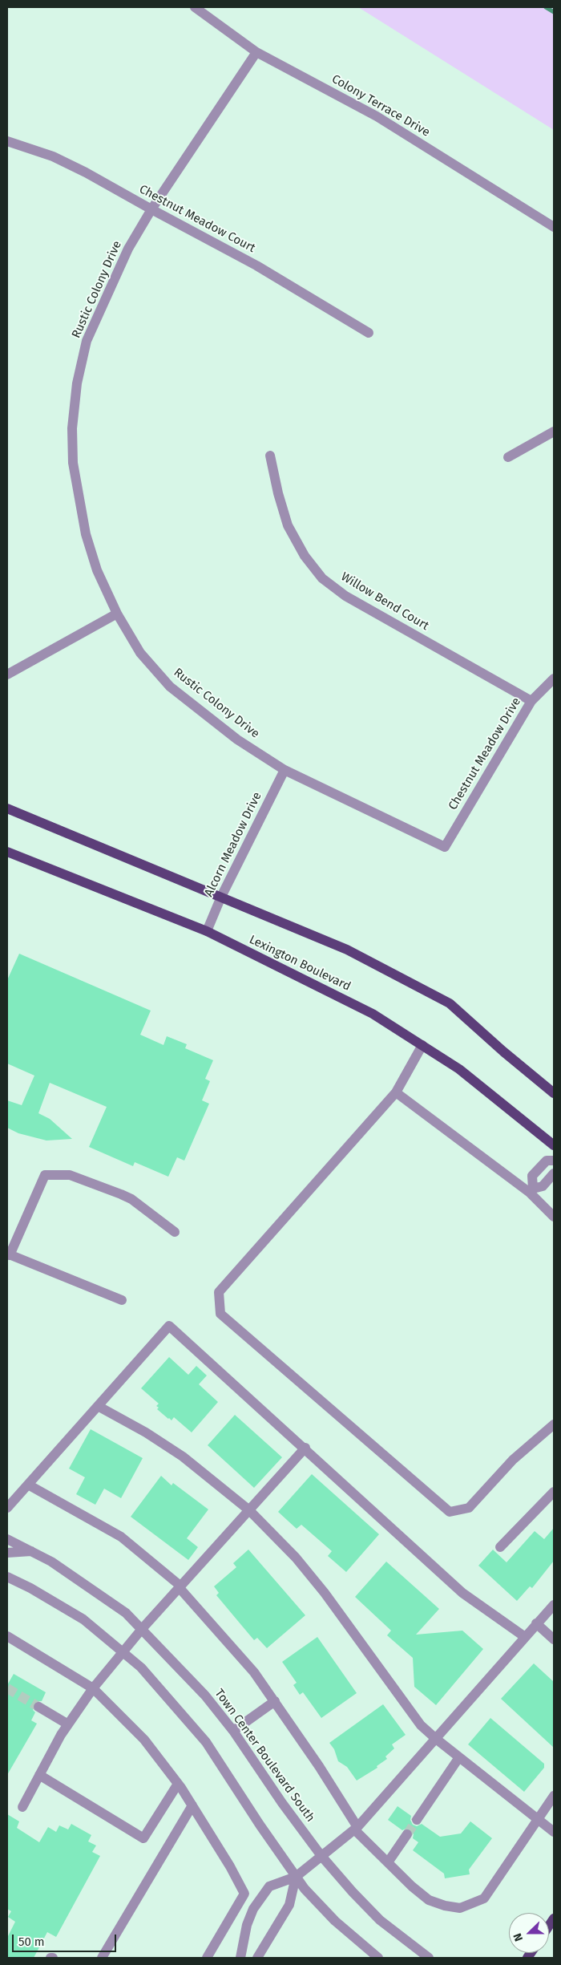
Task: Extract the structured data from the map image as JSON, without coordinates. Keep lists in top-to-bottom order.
{
  "streets": {
    "main road": ["Lexington Boulevard"],
    "street": [
      "Colony Terrace Drive",
      "Chestnut Meadow Court",
      "Rustic Colony Drive",
      "Willow Bend Court",
      "Chestnut Meadow Drive",
      "Alcorn Meadow Drive",
      "Town Center Boulevard South"
    ]
  },
  "crossings": [
    ["Colony Terrace Drive", "Rustic Colony Drive"],
    ["Chestnut Meadow Court", "Rustic Colony Drive"],
    ["Rustic Colony Drive", "Chestnut Meadow Drive"],
    ["Rustic Colony Drive", "Alcorn Meadow Drive"],
    ["Willow Bend Court", "Chestnut Meadow Drive"],
    ["Alcorn Meadow Drive", "Lexington Boulevard"]
  ],
  "scale_bar": "50 m",
  "north": "left"
}
